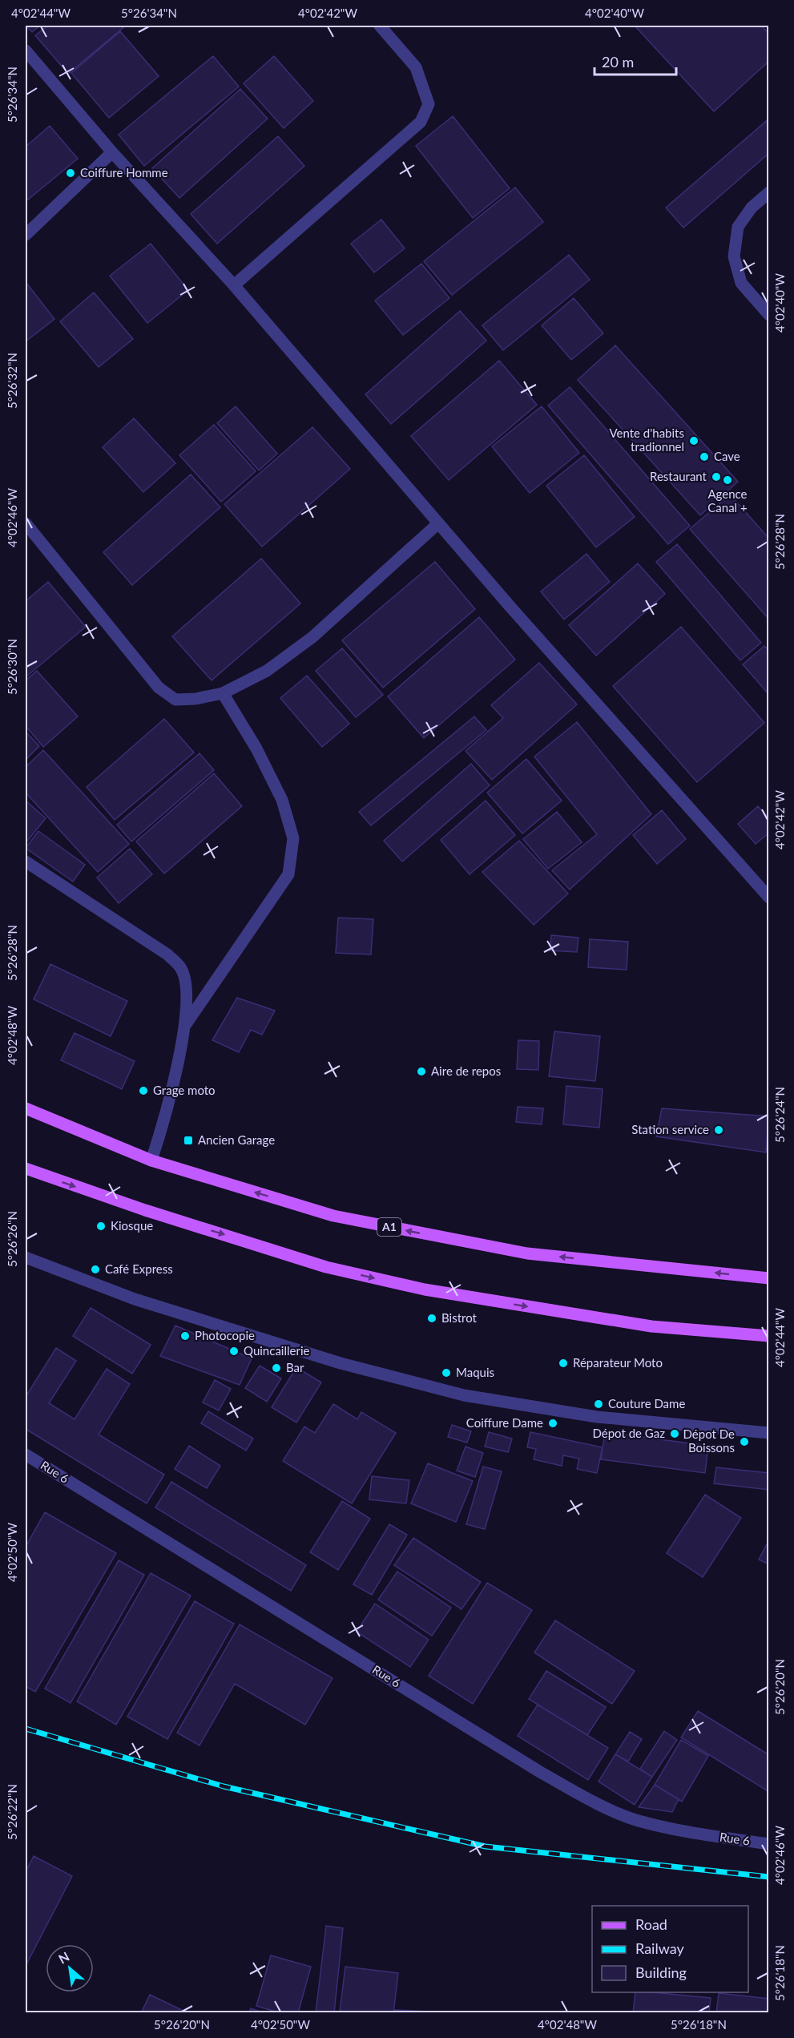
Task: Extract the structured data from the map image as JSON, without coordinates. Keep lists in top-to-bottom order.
{
  "streets": {
    "main road": ["A1"],
    "street": ["Rue 6"]
  },
  "places": {
    "other": [
      "Coiffure Homme",
      "Vente d'habits tradionnel",
      "Cave",
      "Restaurant",
      "Agence Canal +",
      "Aire de repos",
      "Grage moto",
      "Station service",
      "Kiosque",
      "Café Express",
      "Bistrot",
      "Photocopie",
      "Quincaillerie",
      "Réparateur Moto",
      "Bar",
      "Maquis",
      "Couture Dame",
      "Coiffure Dame",
      "Dépot de Gaz",
      "Dépot De Boissons"
    ],
    "transit": ["Ancien Garage"]
  },
  "legend": ["Road", "Railway", "Building"],
  "scale_bar": "20 m",
  "north": "top left",
  "coordinates": [
    "4°02'44\"W",
    "5°26'34\"N",
    "4°02'42\"W",
    "4°02'40\"W",
    "5°26'32\"N",
    "4°02'46\"W",
    "5°26'28\"N",
    "5°26'30\"N",
    "4°02'48\"W",
    "5°26'24\"N",
    "5°26'26\"N",
    "4°02'50\"W",
    "5°26'20\"N",
    "5°26'22\"N",
    "5°26'18\"N"
  ]
}
